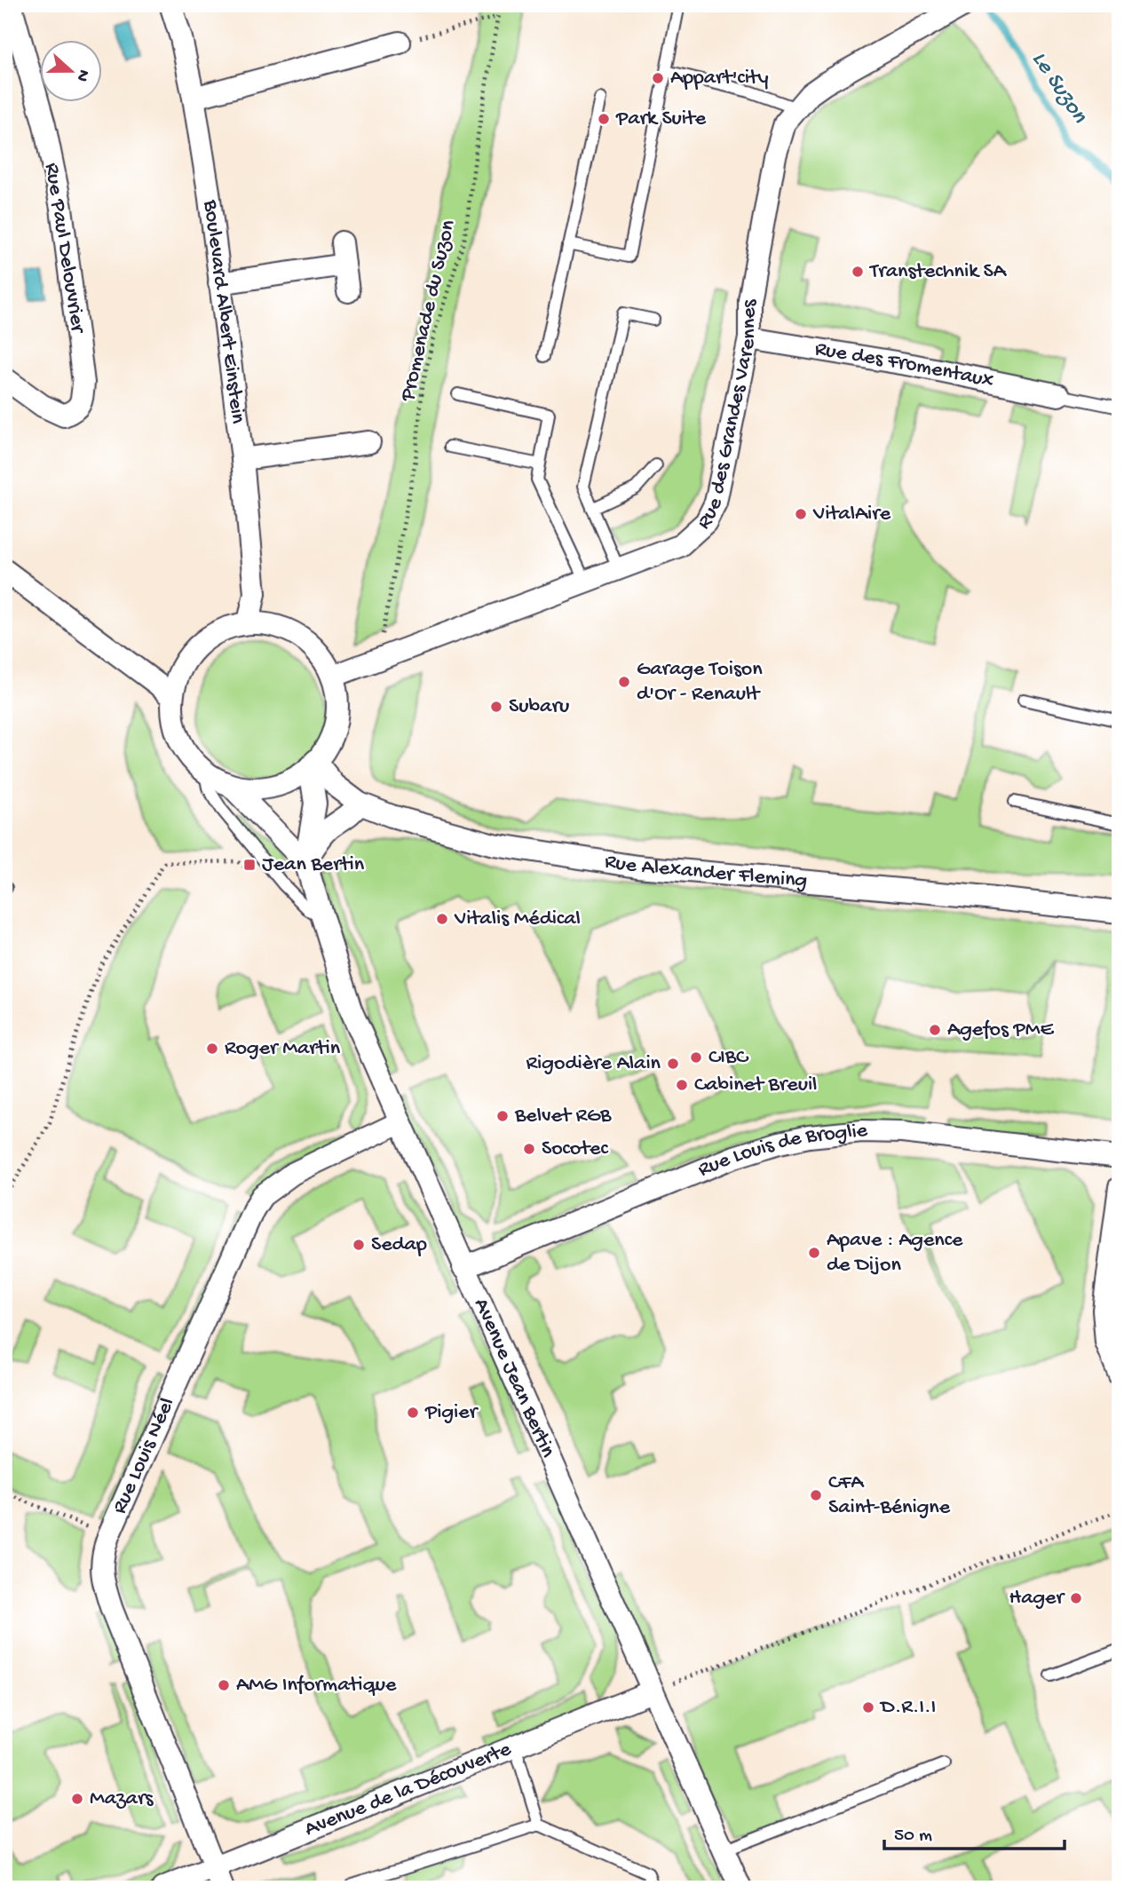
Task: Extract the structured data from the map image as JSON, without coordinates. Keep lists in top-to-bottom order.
{
  "streets": {
    "street": [
      "Rue Paul Delouvrier",
      "Boulevard Albert Einstein",
      "Rue des Fromentaux",
      "Rue des Grandes Varennes",
      "Rue Alexander Fleming",
      "Rue Louis de Broglie",
      "Avenue Jean Bertin",
      "Rue Louis Néel",
      "Avenue de la Découverte"
    ],
    "path": ["Promenade du Suzon"]
  },
  "crossings": [
    ["Promenade du Suzon", "Rue des Grandes Varennes"],
    ["Boulevard Albert Einstein", "Rue des Grandes Varennes"],
    ["Boulevard Albert Einstein", "Rue Alexander Fleming"],
    ["Boulevard Albert Einstein", "Avenue Jean Bertin"],
    ["Rue des Fromentaux", "Rue des Grandes Varennes"],
    ["Rue des Grandes Varennes", "Rue Alexander Fleming"],
    ["Rue des Grandes Varennes", "Avenue Jean Bertin"],
    ["Rue Alexander Fleming", "Avenue Jean Bertin"],
    ["Rue Louis de Broglie", "Avenue Jean Bertin"],
    ["Avenue Jean Bertin", "Rue Louis Néel"],
    ["Avenue Jean Bertin", "Avenue de la Découverte"],
    ["Rue Louis Néel", "Avenue de la Découverte"]
  ],
  "water": ["Le Suzon"],
  "places": {
    "other": [
      "Appart'city",
      "Park Suite",
      "Transtechnik SA",
      "VitalAire",
      "Garage Toison d'Or - Renault",
      "Subaru",
      "Vitalis Médical",
      "Agefos PME",
      "Roger Martin",
      "CIBC",
      "Rigodière Alain",
      "Cabinet Breuil",
      "Belvet RGB",
      "Socotec",
      "Sedap",
      "Apave : Agence de Dijon",
      "Pigier",
      "CFA Saint-Bénigne",
      "Hager",
      "AMG Informatique",
      "D.R.I.I",
      "Mazars"
    ],
    "transit": ["Jean Bertin"]
  },
  "scale_bar": "50 m",
  "north": "right"
}
